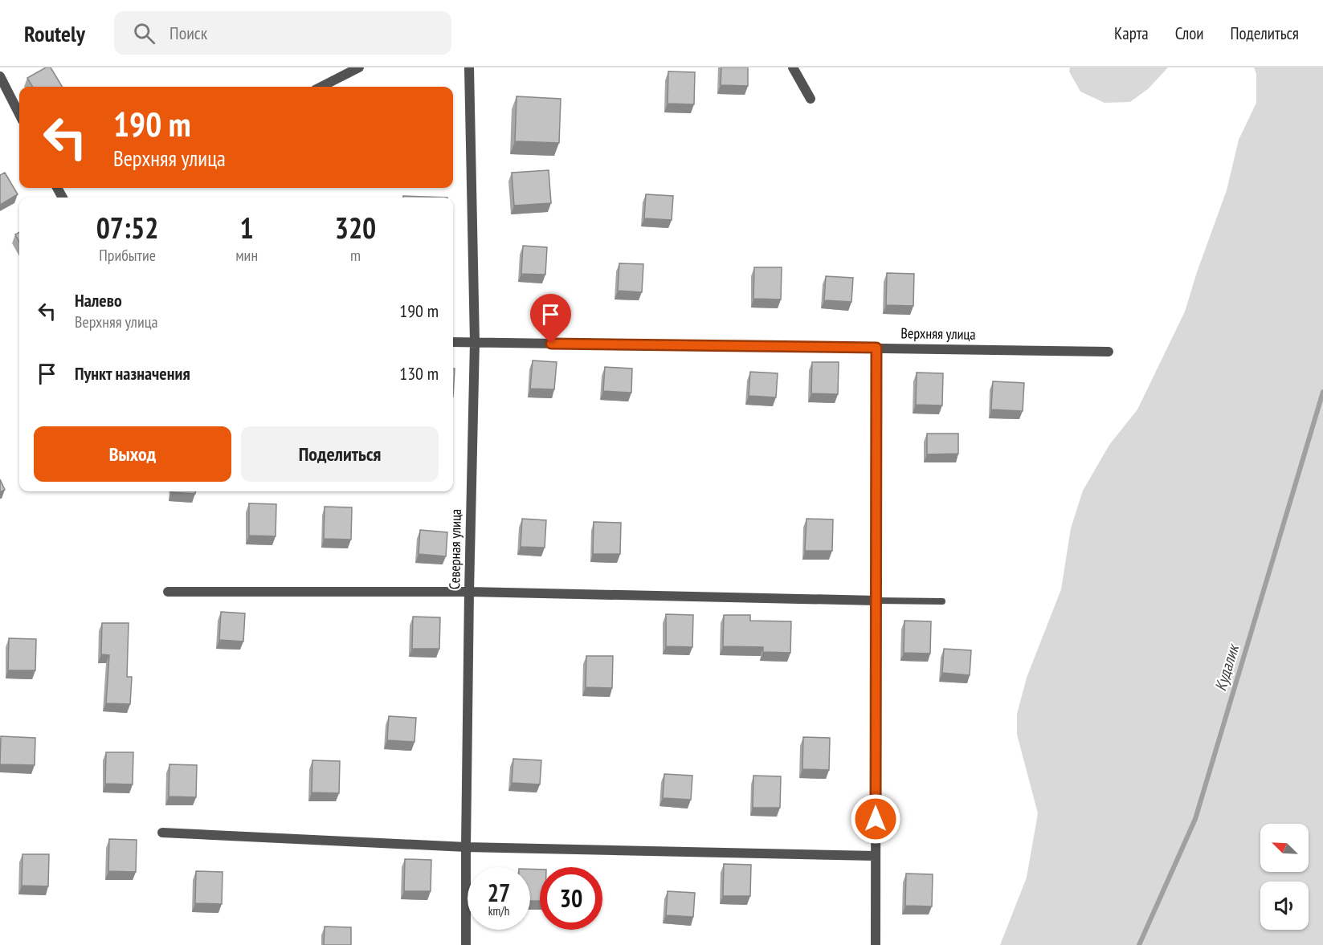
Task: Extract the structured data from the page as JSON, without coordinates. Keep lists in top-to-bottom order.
{
  "streets": {
    "street": ["Верхняя улица", "Северная улица"]
  },
  "crossings": [
    ["Верхняя улица", "Северная улица"]
  ],
  "water": ["Кудалик"],
  "north": "top left",
  "page": {
    "header": "Routely",
    "search": "Поиск",
    "nav": ["Карта", "Слои", "Поделиться"],
    "turn": ["190 m", "Верхняя улица"],
    "eta": [
      "07:52",
      "Прибытие",
      "1",
      "мин",
      "320",
      "m"
    ],
    "list": [
      {
        "name": "Налево",
        "note": "Верхняя улица",
        "value": "190 m"
      },
      {
        "name": "Пункт назначения",
        "value": "130 m"
      }
    ],
    "buttons": ["Выход", "Поделиться"],
    "speed": "27 km/h",
    "limit": "30"
  }
}
